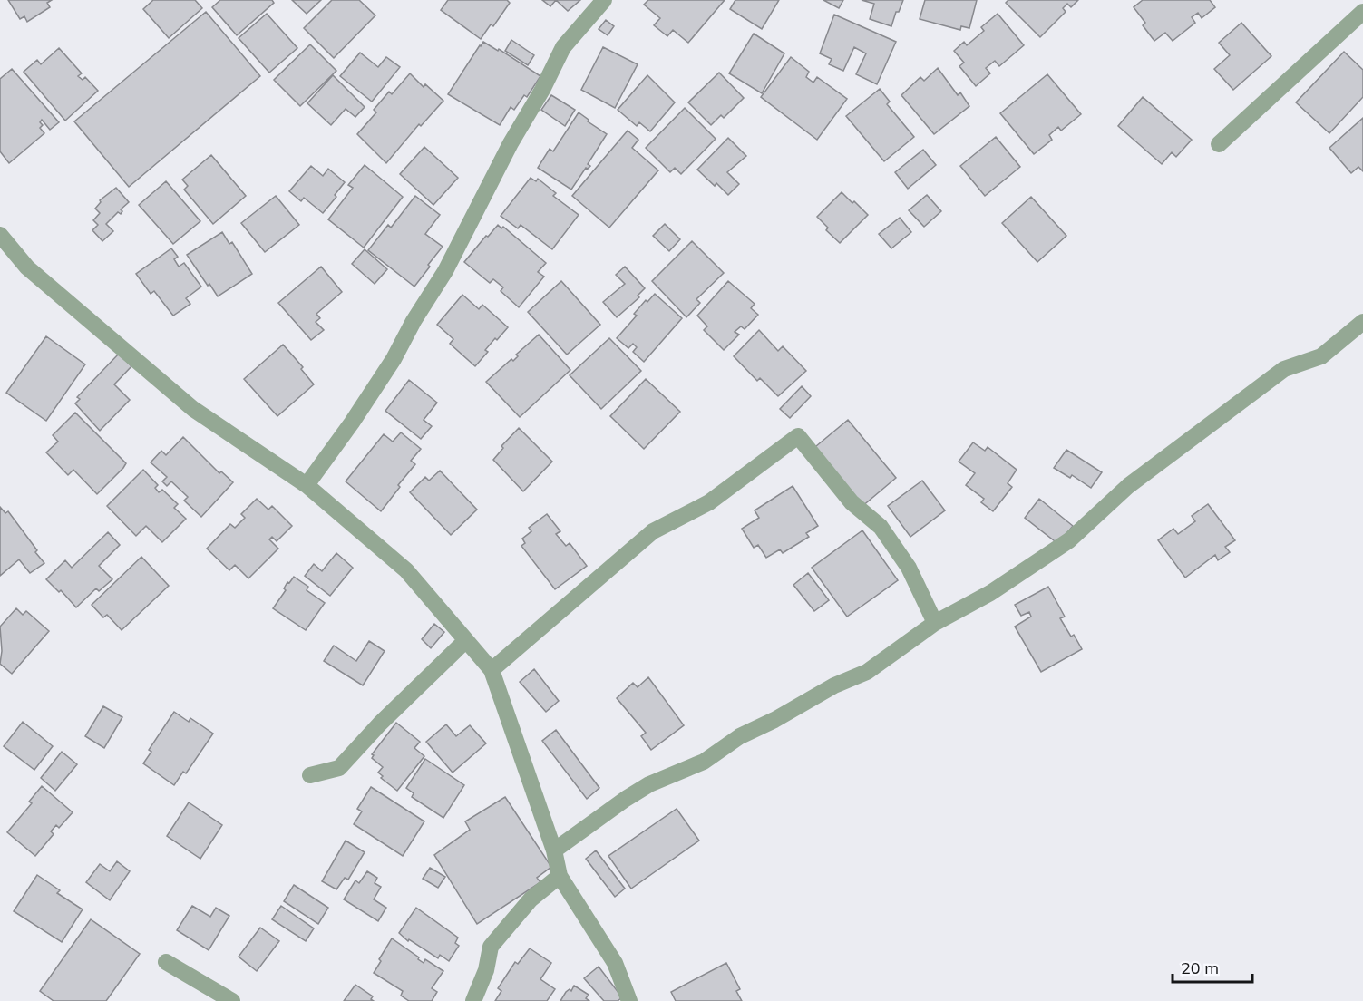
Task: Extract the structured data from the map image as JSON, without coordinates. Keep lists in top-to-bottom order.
{
  "scale_bar": "20 m"
}
